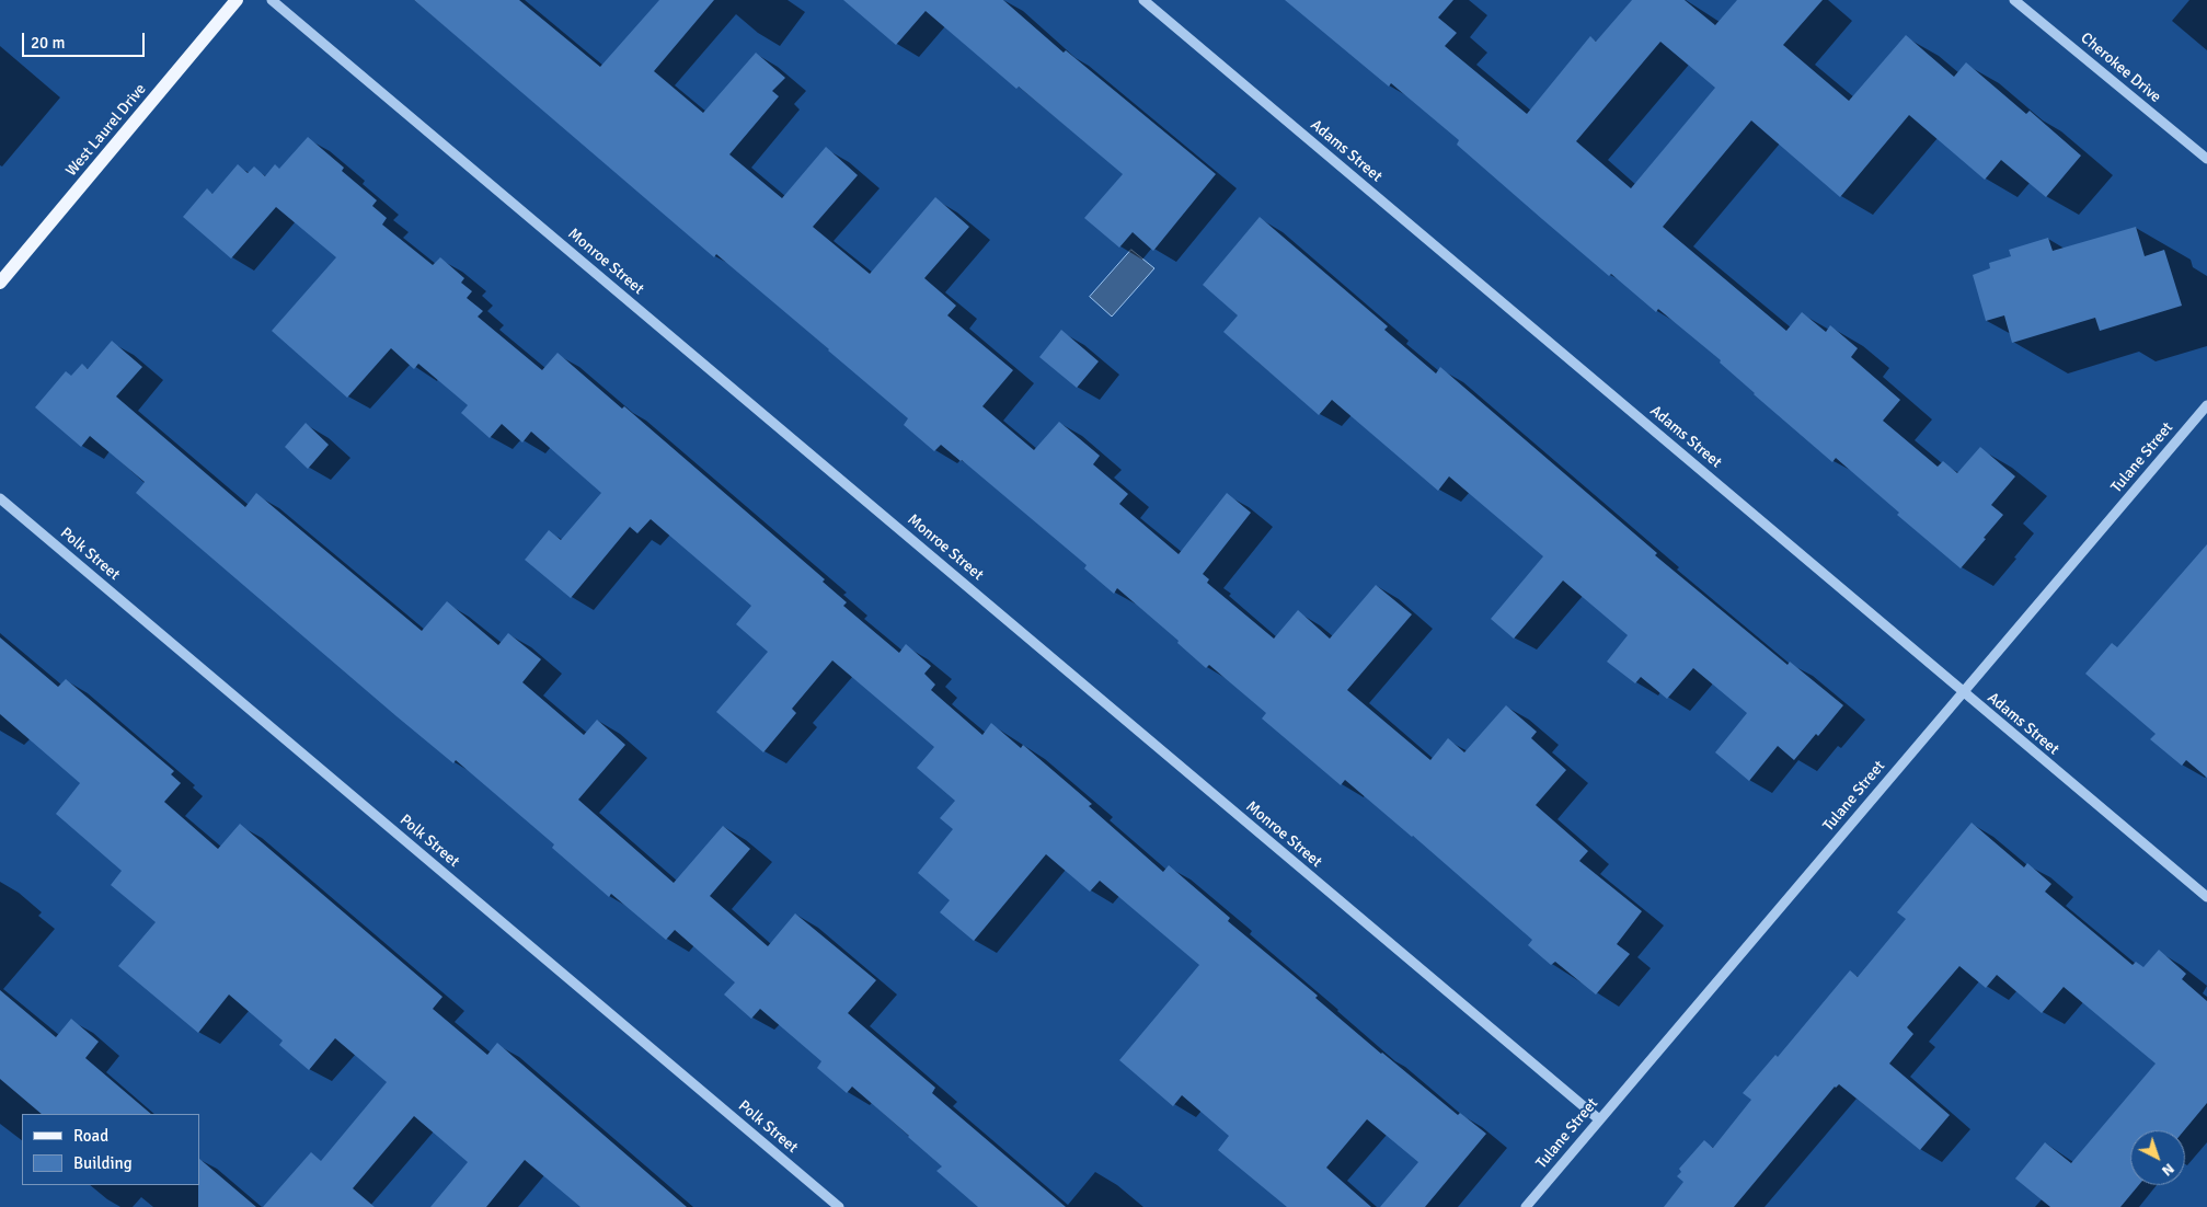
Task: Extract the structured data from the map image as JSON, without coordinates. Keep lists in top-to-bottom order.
{
  "streets": {
    "main road": ["West Laurel Drive"],
    "street": [
      "Cherokee Drive",
      "Adams Street",
      "Monroe Street",
      "Tulane Street",
      "Polk Street"
    ]
  },
  "crossings": [
    ["Adams Street", "Tulane Street"],
    ["Monroe Street", "Tulane Street"]
  ],
  "legend": ["Road", "Building"],
  "scale_bar": "20 m",
  "north": "bottom right"
}
